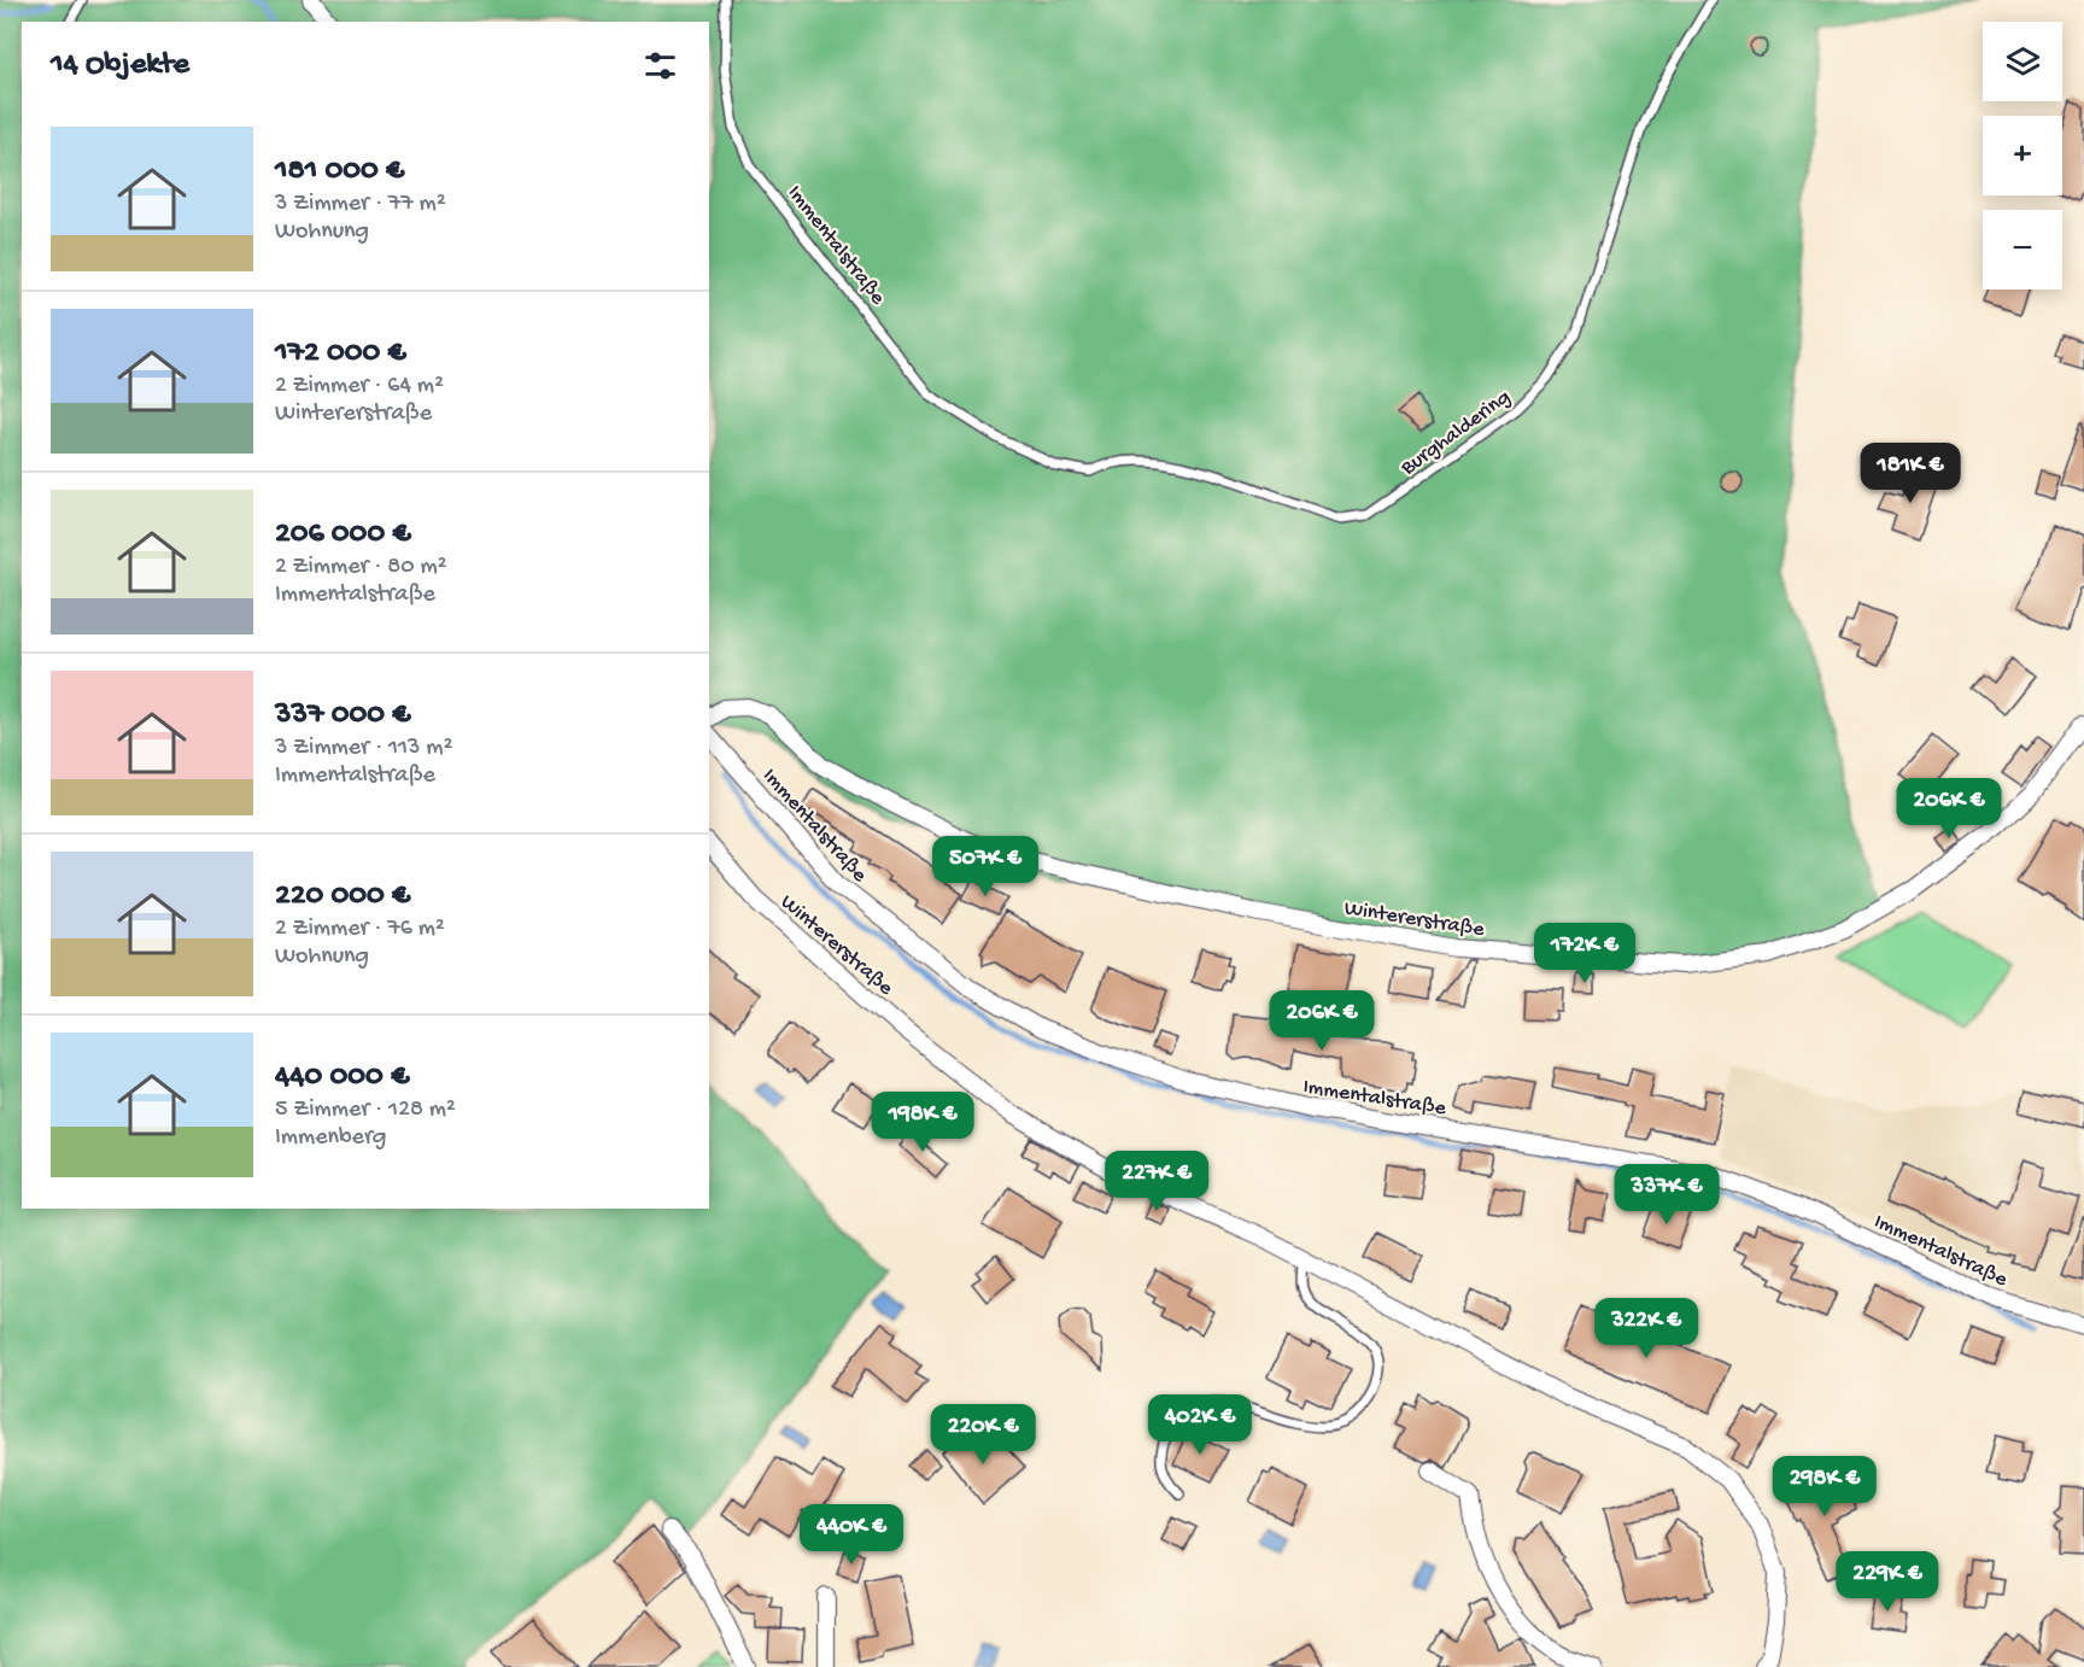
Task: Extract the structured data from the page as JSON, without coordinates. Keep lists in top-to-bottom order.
{
  "streets": {
    "street": ["Immentalstraße", "Wintererstraße"],
    "lane": ["Burghaldering"]
  },
  "crossings": [
    ["Immentalstraße", "Burghaldering"]
  ],
  "page": {
    "map_buttons": ["+", "−"],
    "heading": "14 Objekte",
    "list": [
      {
        "name": "181 000 €",
        "note": "3 Zimmer · 77 m² · Wohnung"
      },
      {
        "name": "172 000 €",
        "note": "2 Zimmer · 64 m² · Wintererstraße"
      },
      {
        "name": "206 000 €",
        "note": "2 Zimmer · 80 m² · Immentalstraße"
      },
      {
        "name": "337 000 €",
        "note": "3 Zimmer · 113 m² · Immentalstraße"
      },
      {
        "name": "220 000 €",
        "note": "2 Zimmer · 76 m² · Wohnung"
      },
      {
        "name": "440 000 €",
        "note": "5 Zimmer · 128 m² · Immenberg"
      }
    ],
    "price": [
      "181K €",
      "206K €",
      "507K €",
      "172K €",
      "206K €",
      "198K €",
      "227K €",
      "337K €",
      "322K €",
      "402K €",
      "220K €",
      "298K €",
      "440K €",
      "229K €"
    ]
  }
}
